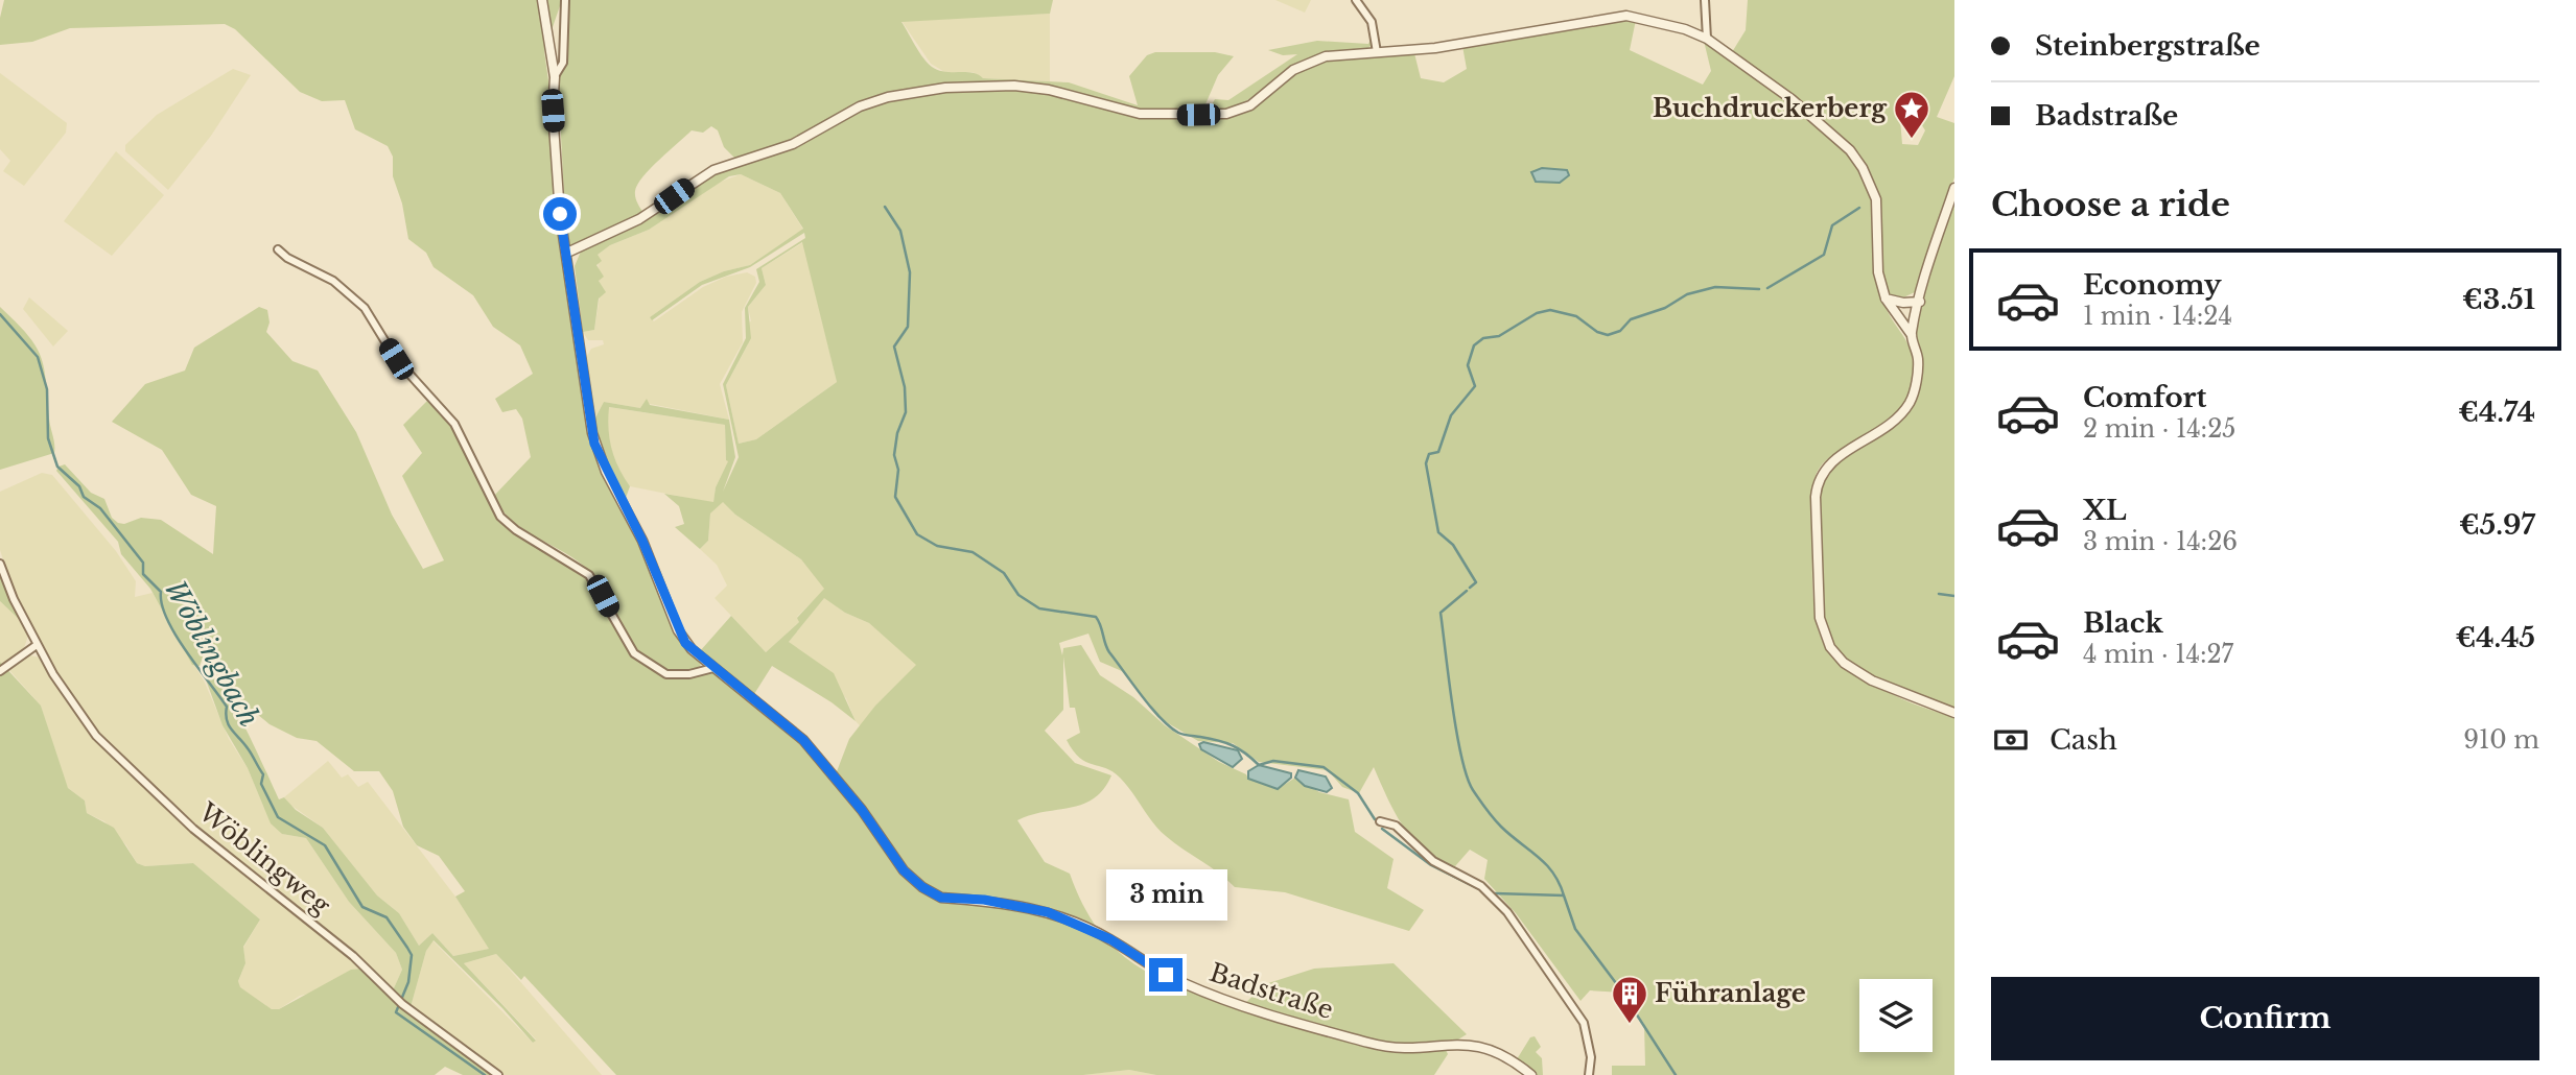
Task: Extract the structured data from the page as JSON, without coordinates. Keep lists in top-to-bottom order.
{
  "streets": {
    "street": ["Wöblingweg", "Badstraße"]
  },
  "water": ["Wöblingbach"],
  "places": {
    "place": ["Buchdruckerberg"],
    "building": ["Führanlage"]
  },
  "page": {
    "banner": ["Steinbergstraße", "Badstraße"],
    "heading": "Choose a ride",
    "list": [
      {
        "name": "Economy",
        "note": "1 min · 14:24",
        "value": "€3.51"
      },
      {
        "name": "Comfort",
        "note": "2 min · 14:25",
        "value": "€4.74"
      },
      {
        "name": "XL",
        "note": "3 min · 14:26",
        "value": "€5.97"
      },
      {
        "name": "Black",
        "note": "4 min · 14:27",
        "value": "€4.45"
      }
    ],
    "pay": ["Cash", "910 m"],
    "bubble": "3 min",
    "buttons": "Confirm"
  }
}
